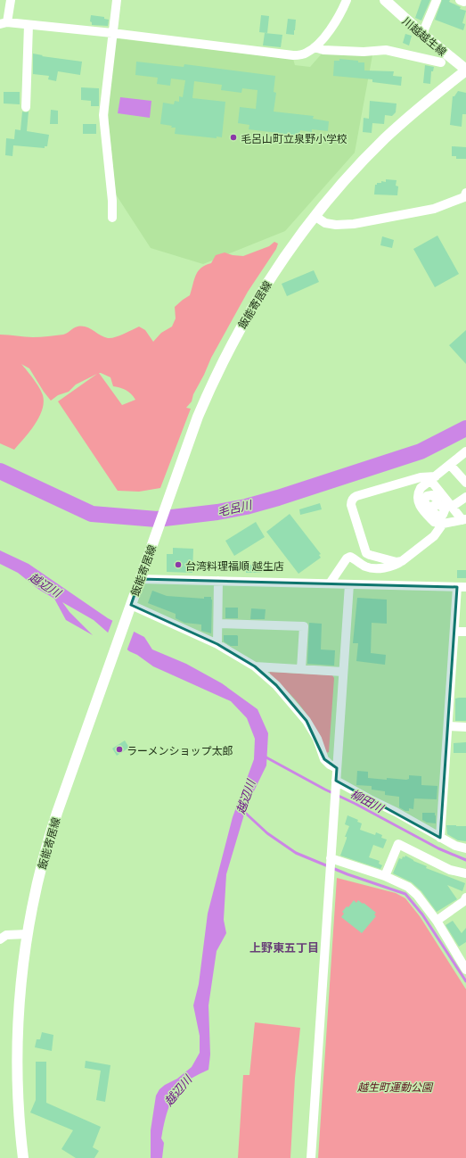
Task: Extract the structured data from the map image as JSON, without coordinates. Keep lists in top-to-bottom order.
{
  "streets": {
    "main road": ["川越越生線", "飯能寄居線"]
  },
  "crossings": [
    ["川越越生線", "飯能寄居線"]
  ],
  "districts": ["上野東五丁目"],
  "water": ["毛呂川", "越辺川", "柳田川"],
  "parks": ["越生町運動公園"],
  "places": ["毛呂山町立泉野小学校", "台湾料理福順 越生店", "ラーメンショップ太郎"]
}
